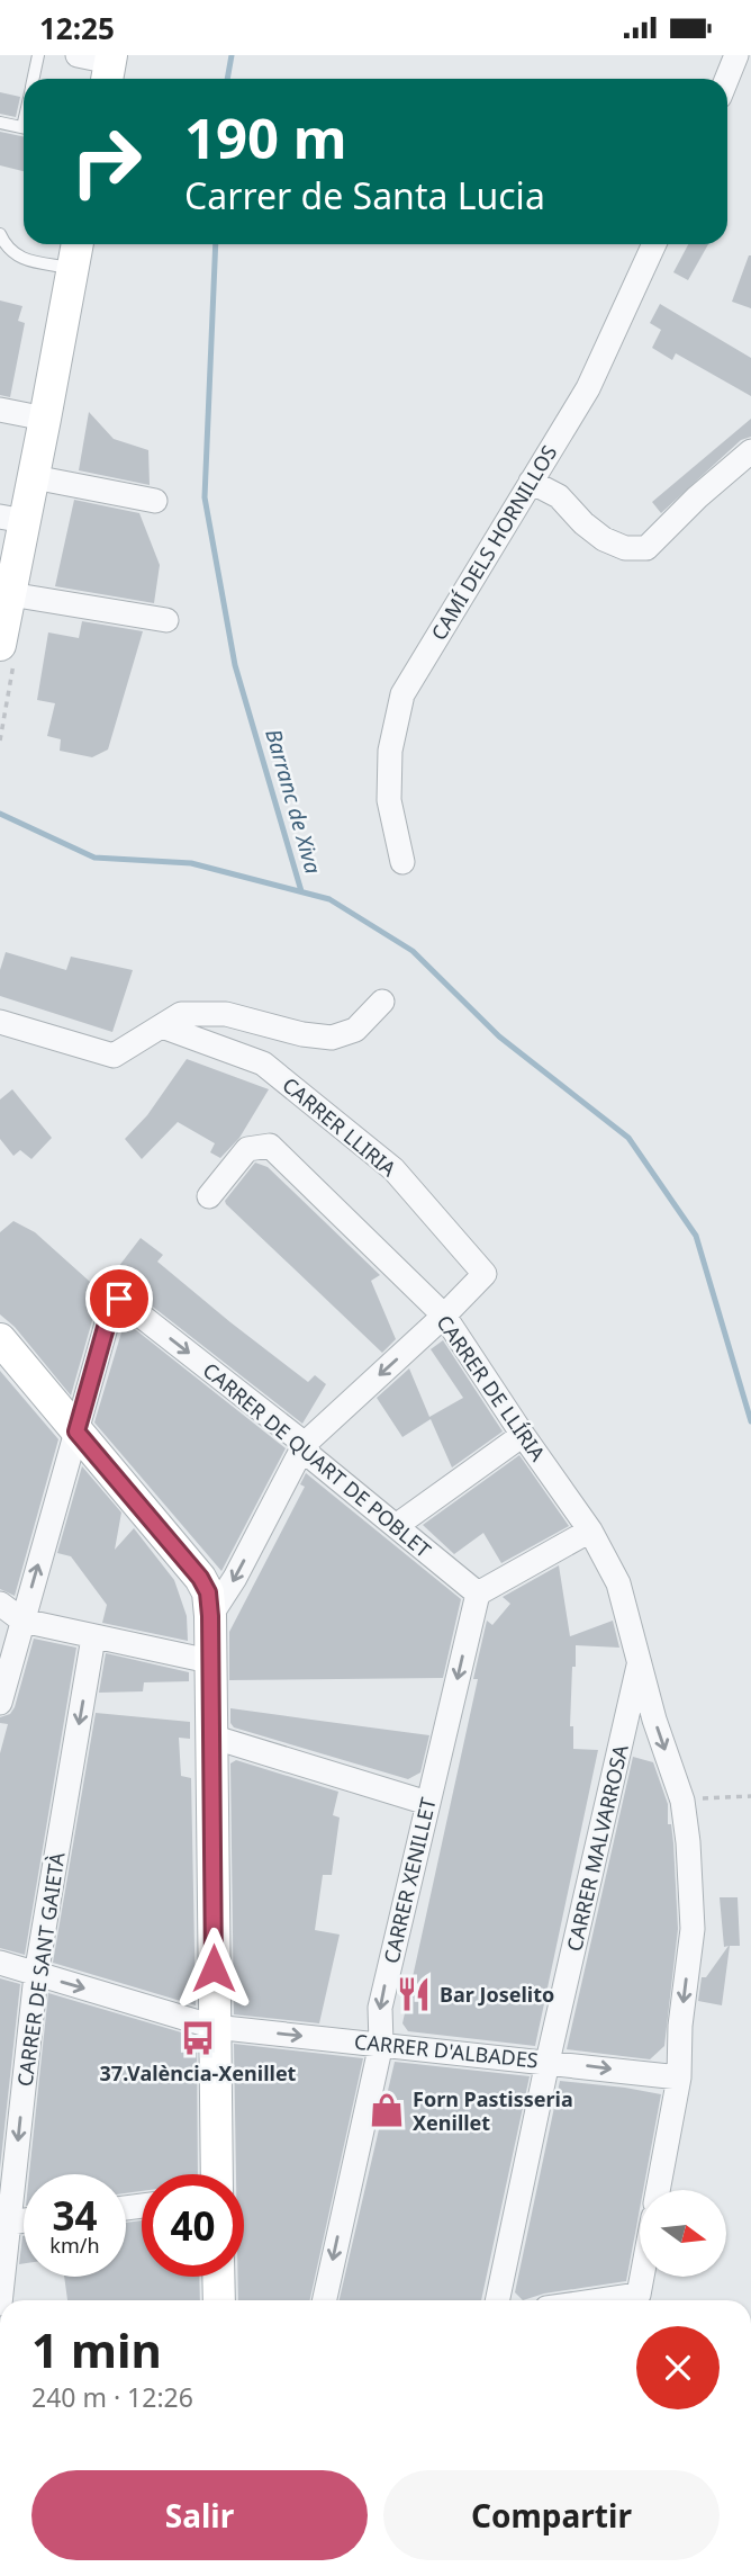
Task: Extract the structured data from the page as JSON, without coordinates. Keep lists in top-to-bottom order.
{
  "streets": {
    "street": [
      "CAMÍ DELS HORNILLOS",
      "CARRER LLIRIA",
      "CARRER DE LLÍRIA",
      "CARRER DE QUART DE POBLET",
      "CARRER MALVARROSA",
      "CARRER XENILLET",
      "CARRER DE SANT GAIETÀ",
      "CARRER D'ALBADES"
    ]
  },
  "crossings": [
    ["CARRER LLIRIA", "CARRER DE LLÍRIA"],
    ["CARRER DE LLÍRIA", "CARRER MALVARROSA"],
    ["CARRER DE LLÍRIA", "CARRER D'ALBADES"],
    ["CARRER DE QUART DE POBLET", "CARRER XENILLET"],
    ["CARRER MALVARROSA", "CARRER D'ALBADES"],
    ["CARRER XENILLET", "CARRER D'ALBADES"],
    ["CARRER DE SANT GAIETÀ", "CARRER D'ALBADES"]
  ],
  "one_way": ["CARRER D'ALBADES"],
  "water": ["Barranc de Xiva"],
  "places": {
    "restaurant": ["Bar Joselito"],
    "bus stop": ["37.València-Xenillet"],
    "shop": ["Forn Pastisseria Xenillet"]
  },
  "north": "right",
  "page": {
    "status": "12:25",
    "turn": ["190 m", "Carrer de Santa Lucia"],
    "speed": "34 km/h",
    "limit": "40",
    "heading": ["1 min", "240 m · 12:26"],
    "buttons": ["Salir", "Compartir"]
  }
}
